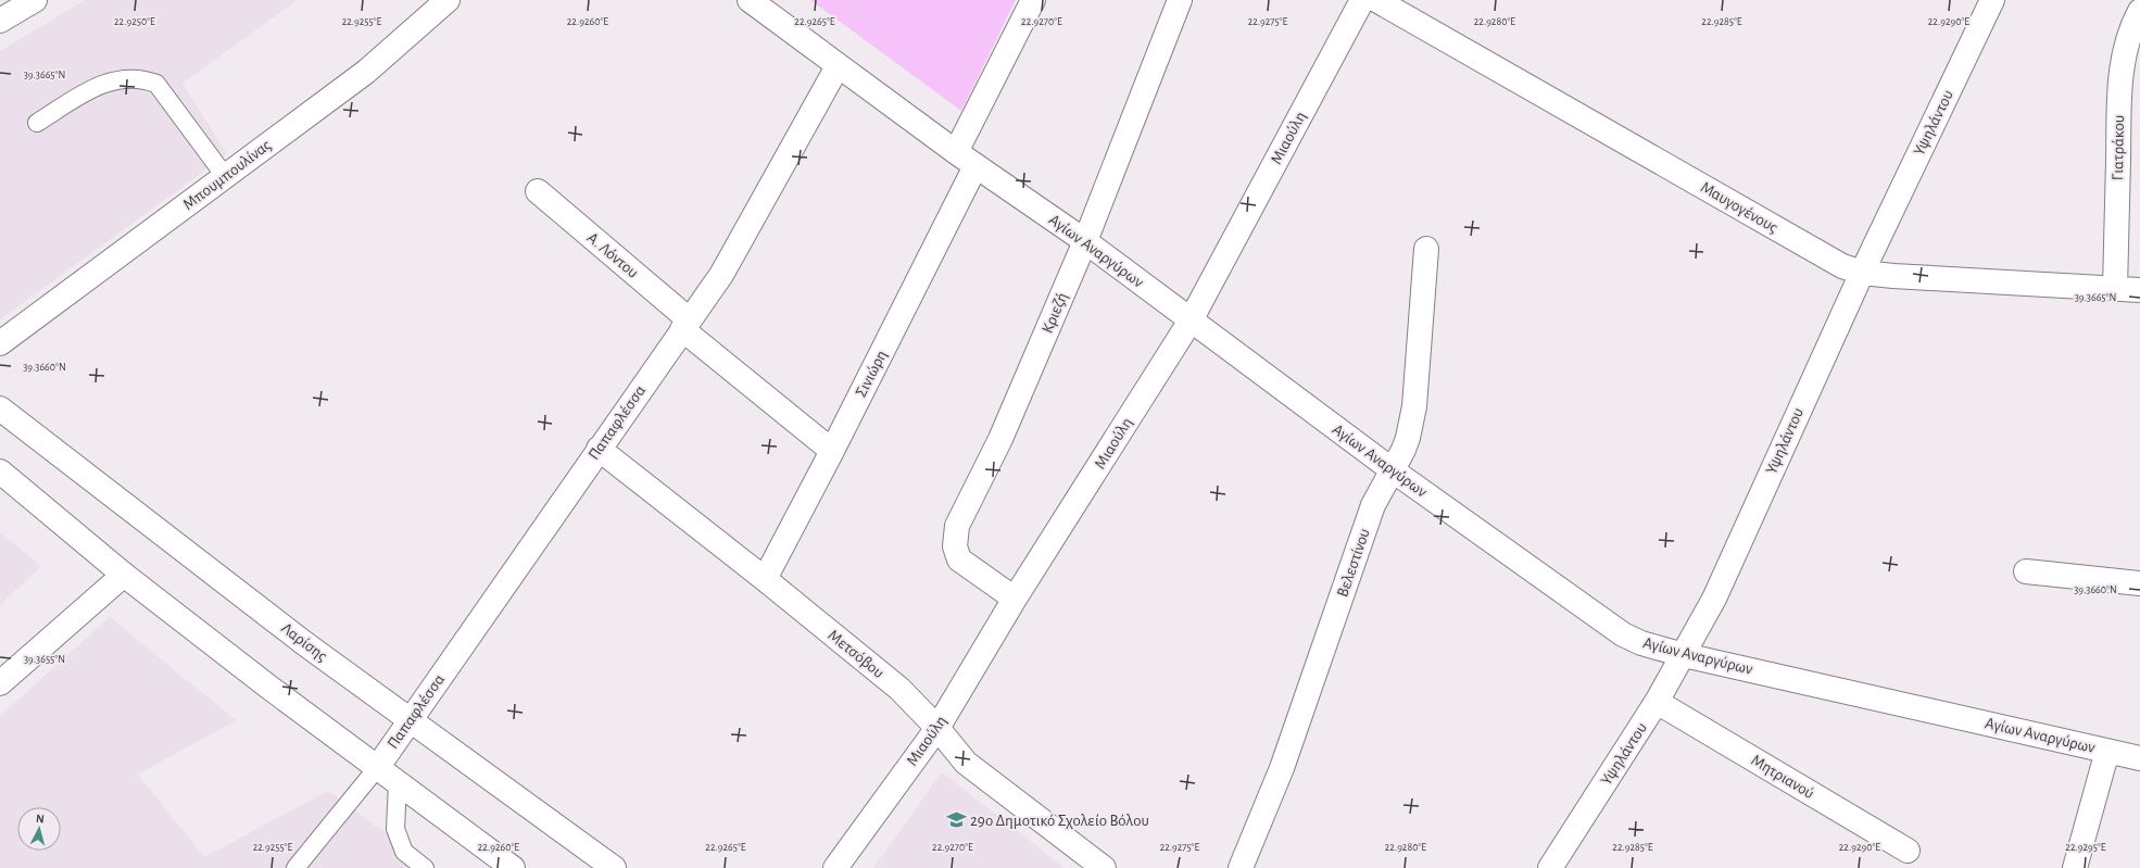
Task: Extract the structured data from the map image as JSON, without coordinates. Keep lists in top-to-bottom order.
{
  "streets": {
    "street": [
      "Υψηλάντου",
      "Μιαούλη",
      "Γιατράκου",
      "Μπουμπουλίνας",
      "Μαυγογένους",
      "Αγίων Αναργύρων",
      "Α. Λόντου",
      "Κριεζή",
      "Σινιώρη",
      "Παπαφλέσσα",
      "Βελεστίνου",
      "Λαρίσης",
      "Μετσόβου",
      "Μητριανού"
    ]
  },
  "crossings": [
    ["Υψηλάντου", "Μαυγογένους"],
    ["Υψηλάντου", "Αγίων Αναργύρων"],
    ["Υψηλάντου", "Μητριανού"],
    ["Μιαούλη", "Αγίων Αναργύρων"],
    ["Μιαούλη", "Κριεζή"],
    ["Μιαούλη", "Μετσόβου"],
    ["Γιατράκου", "Μαυγογένους"],
    ["Αγίων Αναργύρων", "Κριεζή"],
    ["Αγίων Αναργύρων", "Σινιώρη"],
    ["Αγίων Αναργύρων", "Παπαφλέσσα"],
    ["Αγίων Αναργύρων", "Βελεστίνου"],
    ["Α. Λόντου", "Σινιώρη"],
    ["Α. Λόντου", "Παπαφλέσσα"],
    ["Σινιώρη", "Μετσόβου"],
    ["Παπαφλέσσα", "Λαρίσης"],
    ["Παπαφλέσσα", "Μετσόβου"]
  ],
  "places": {
    "school or university": ["29ο Δημοτικό Σχολείο Βόλου"]
  },
  "north": "top",
  "coordinates": [
    "22.9250°E",
    "22.9255°E",
    "22.9260°E",
    "22.9265°E",
    "22.9270°E",
    "22.9275°E",
    "22.9280°E",
    "22.9285°E",
    "22.9290°E",
    "39.3665°N",
    "39.3660°N",
    "39.3655°N",
    "22.9295°E"
  ]
}
